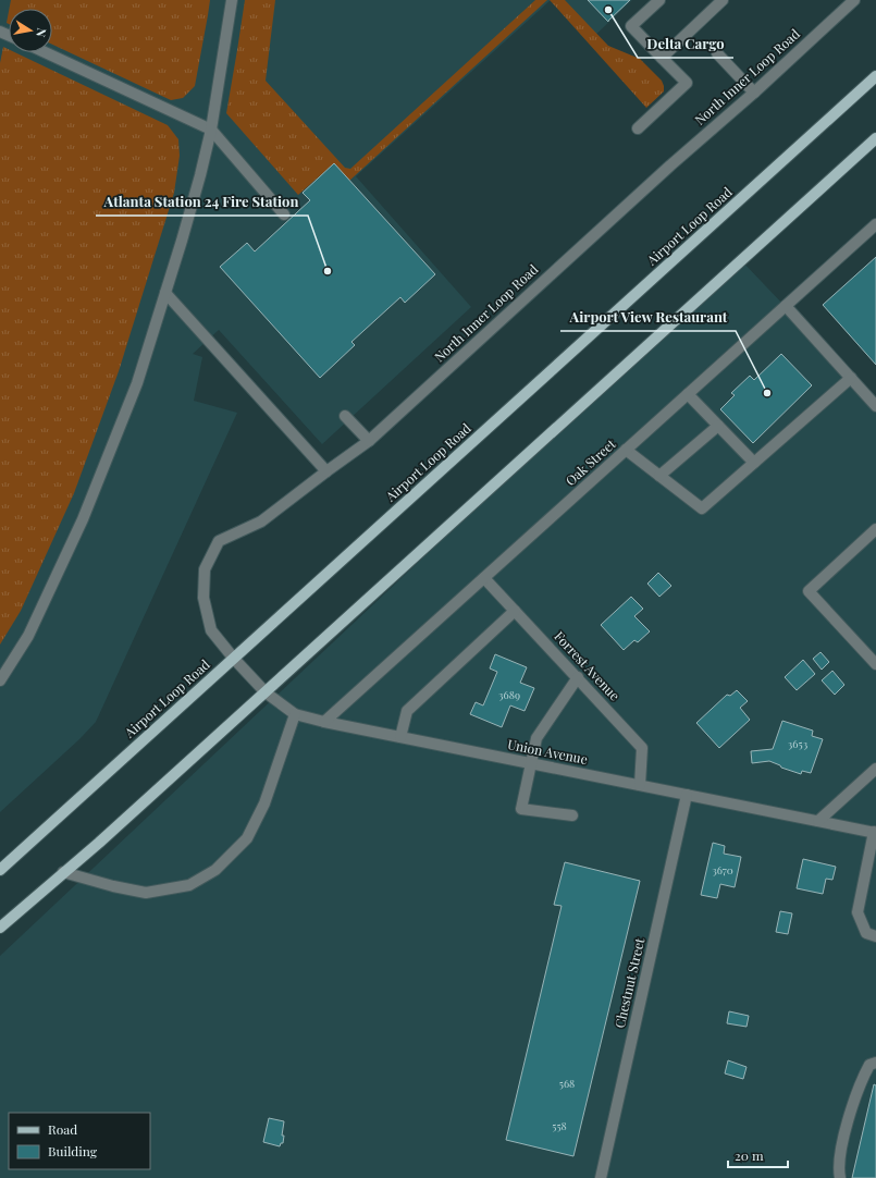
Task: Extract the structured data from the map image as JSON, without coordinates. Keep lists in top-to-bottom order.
{
  "streets": {
    "main road": ["Airport Loop Road"],
    "street": [
      "North Inner Loop Road",
      "Oak Street",
      "Forrest Avenue",
      "Union Avenue",
      "Chestnut Street"
    ]
  },
  "crossings": [
    ["North Inner Loop Road", "Airport Loop Road"],
    ["North Inner Loop Road", "Union Avenue"],
    ["Airport Loop Road", "Union Avenue"],
    ["Oak Street", "Forrest Avenue"],
    ["Oak Street", "Union Avenue"],
    ["Forrest Avenue", "Union Avenue"],
    ["Union Avenue", "Chestnut Street"]
  ],
  "places": ["Delta Cargo", "Atlanta Station 24 Fire Station", "Airport View Restaurant"],
  "house_numbers": [
    "3689",
    "3653",
    "3670",
    "568",
    "558"
  ],
  "legend": ["Road", "Building"],
  "scale_bar": "20 m",
  "north": "right"
}
